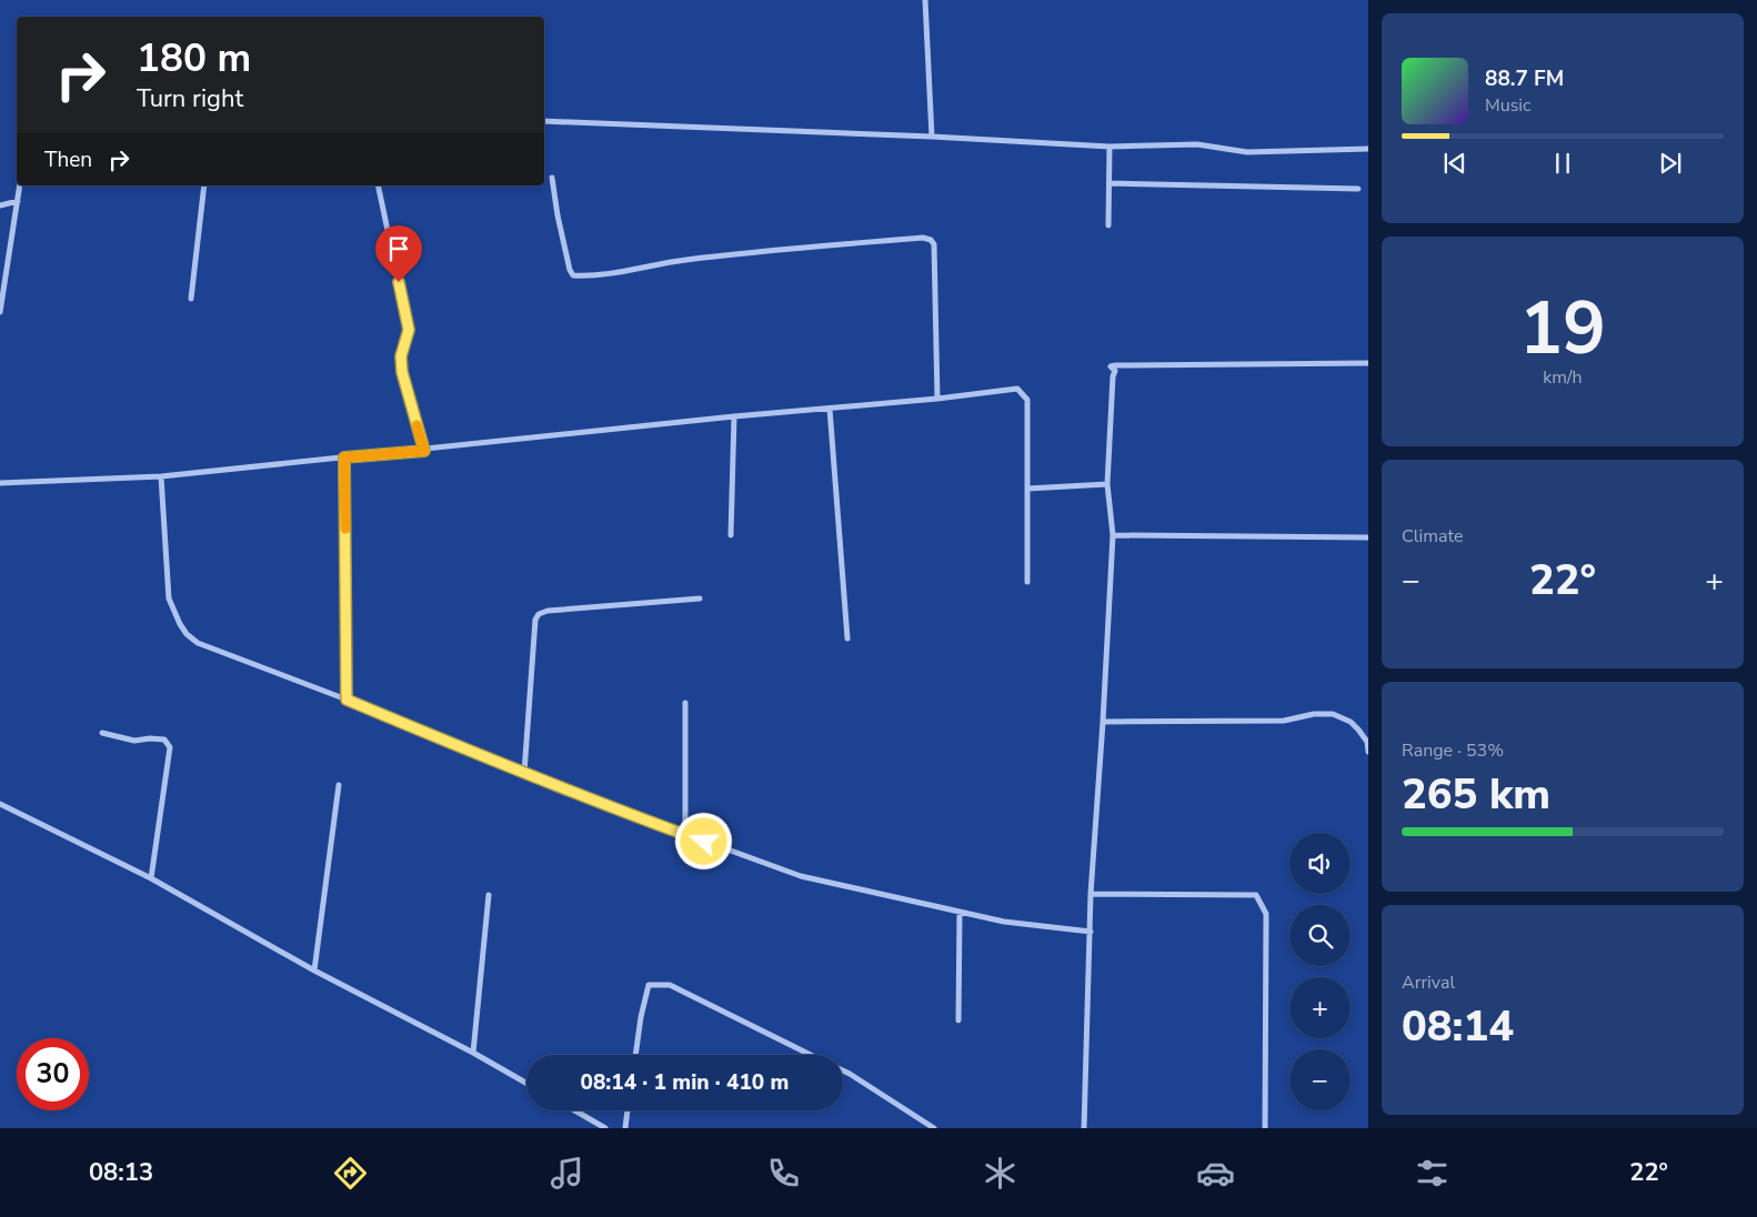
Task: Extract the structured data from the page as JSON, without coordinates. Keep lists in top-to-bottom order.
{
  "page": {
    "turn": ["180 m", "Turn right"],
    "song": ["88.7 FM", "Music"],
    "then": "Then",
    "tile": [
      ["19", "km/h"],
      "Climate",
      ["Range · 53%", "265 km"],
      ["Arrival", "08:14"]
    ],
    "heat": ["−", "22°", "+"],
    "map_buttons": ["+", "−"],
    "limit": "30",
    "trip": "08:14 · 1 min · 410 m",
    "tabs": ["08:13", "22°"]
  }
}
